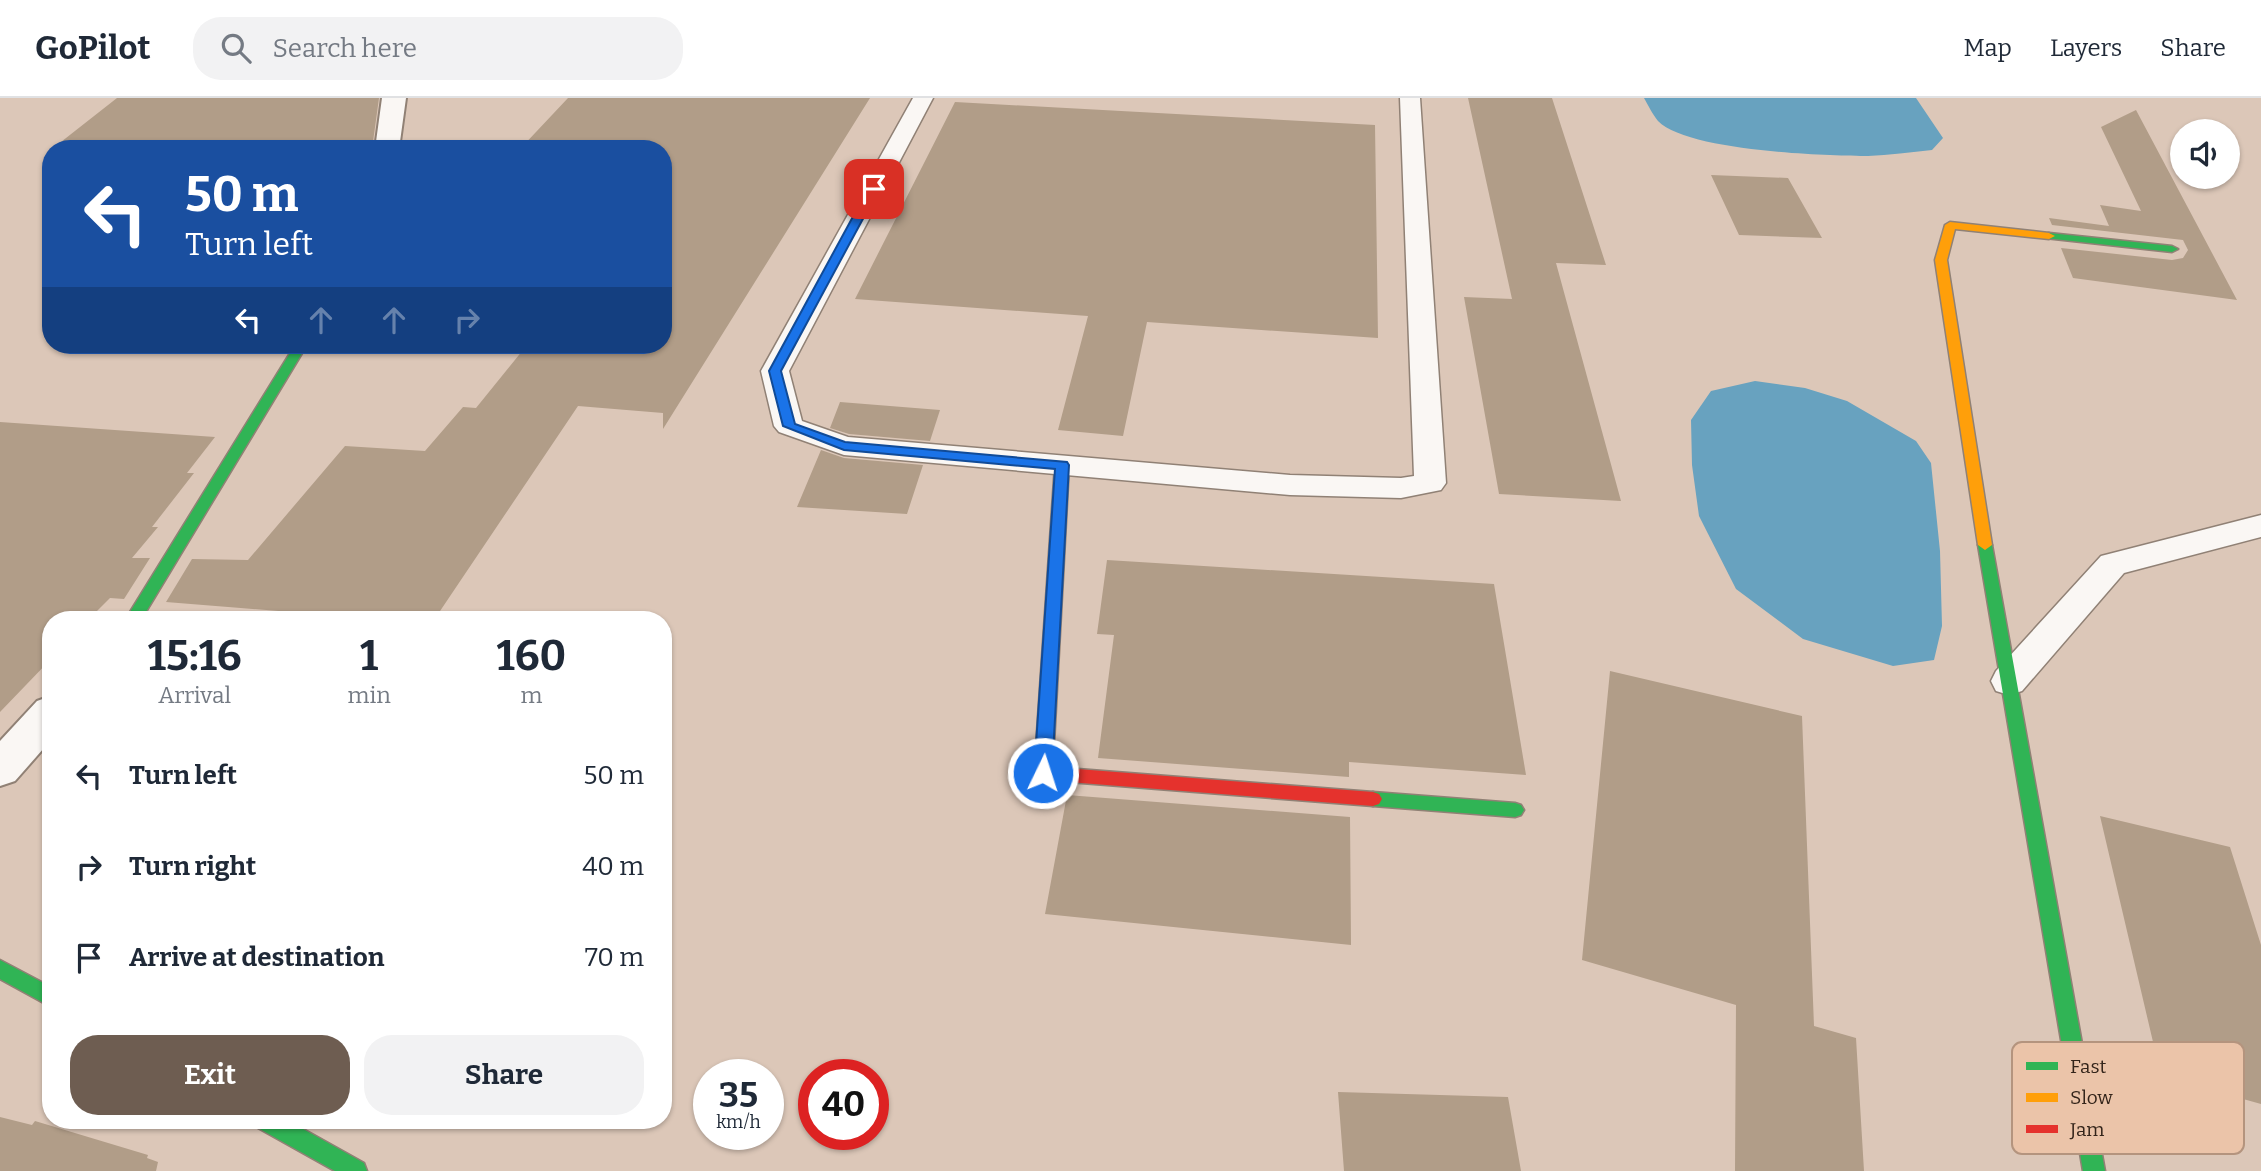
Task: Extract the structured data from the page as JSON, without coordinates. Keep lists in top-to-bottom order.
{
  "legend": ["Fast", "Slow", "Jam"],
  "page": {
    "header": "GoPilot",
    "search": "Search here",
    "nav": ["Map", "Layers", "Share"],
    "turn": ["50 m", "Turn left"],
    "eta": [
      "15:16",
      "Arrival",
      "1",
      "min",
      "160",
      "m"
    ],
    "list": [
      {
        "name": "Turn left",
        "value": "50 m"
      },
      {
        "name": "Turn right",
        "value": "40 m"
      },
      {
        "name": "Arrive at destination",
        "value": "70 m"
      }
    ],
    "buttons": ["Exit", "Share"],
    "speed": "35 km/h",
    "limit": "40"
  }
}
